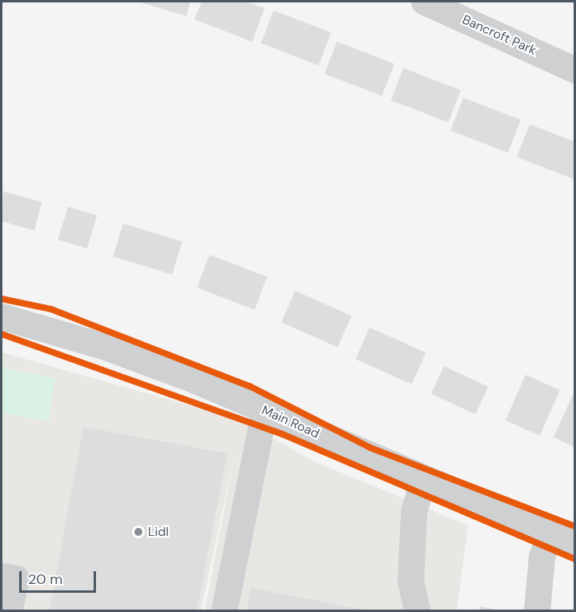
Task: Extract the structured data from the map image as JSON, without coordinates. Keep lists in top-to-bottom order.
{
  "streets": {
    "street": ["Bancroft Park", "Main Road"]
  },
  "places": ["Lidl"],
  "scale_bar": "20 m"
}
